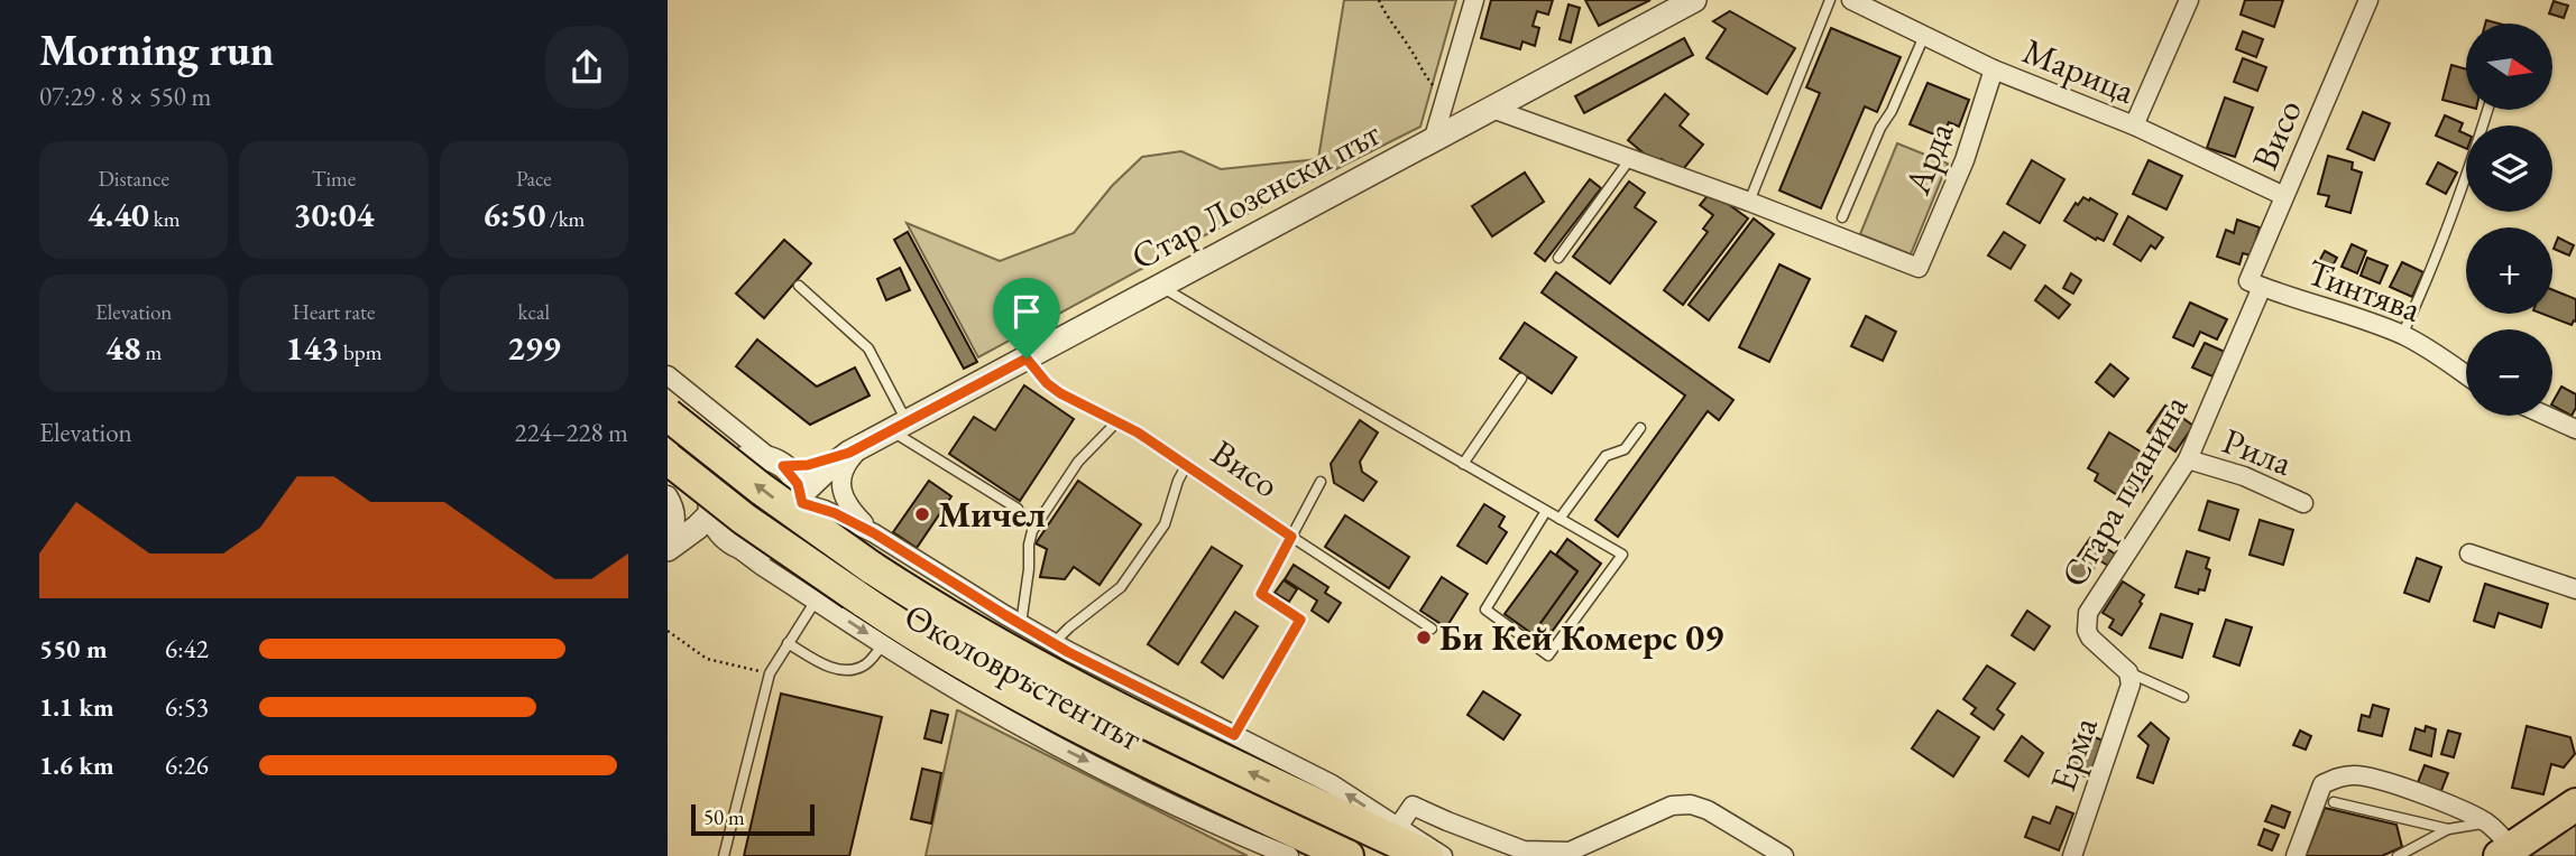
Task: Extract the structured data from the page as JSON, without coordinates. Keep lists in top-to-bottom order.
{
  "streets": {
    "highway": ["Околовръстен път"],
    "street": [
      "Марица",
      "Висо",
      "Арда",
      "Стар Лозенски път",
      "Тинтява",
      "Рила",
      "Стара планина",
      "Ерма"
    ]
  },
  "crossings": [
    ["Марица", "Висо"],
    ["Марица", "Арда"],
    ["Висо", "Стар Лозенски път"],
    ["Висо", "Тинтява"],
    ["Висо", "Стара планина"],
    ["Стар Лозенски път", "Околовръстен път"],
    ["Тинтява", "Стара планина"],
    ["Рила", "Стара планина"],
    ["Стара планина", "Ерма"]
  ],
  "places": ["Мичел", "Би Кей Комерс 09"],
  "scale_bar": "50 m",
  "north": "right",
  "page": {
    "heading": ["Morning run", "07:29 · 8 × 550 m"],
    "map_buttons": ["+", "−"],
    "stats": [
      ["Distance", "4.40 km"],
      ["Time", "30:04"],
      ["Pace", "6:50 /km"],
      ["Elevation", "48 m"],
      ["Heart rate", "143 bpm"],
      ["kcal", "299"]
    ],
    "chart": ["Elevation", "224–228 m"],
    "list": [
      {
        "name": "550 m",
        "note": "6:42"
      },
      {
        "name": "1.1 km",
        "note": "6:53"
      },
      {
        "name": "1.6 km",
        "note": "6:26"
      }
    ],
    "scale": "50 m"
  }
}
